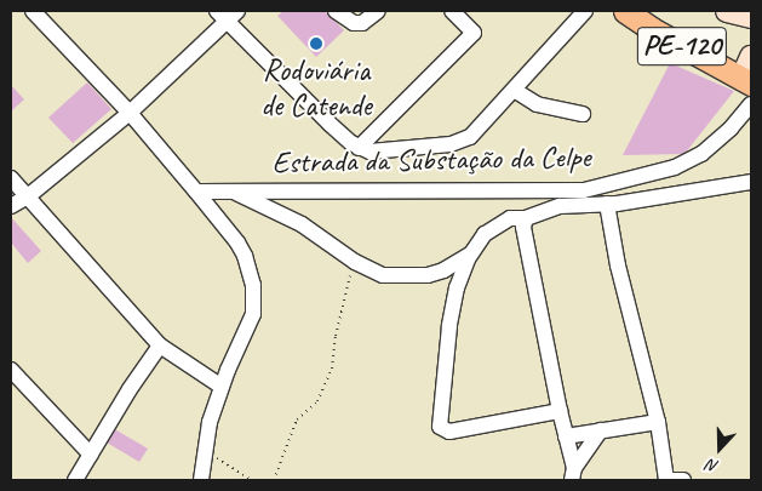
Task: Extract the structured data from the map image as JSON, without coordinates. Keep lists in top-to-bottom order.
{
  "streets": {
    "main road": ["PE-120"],
    "street": ["Estrada da Substação da Celpe"]
  },
  "places": ["Rodoviária de Catende"],
  "north": "bottom"
}
